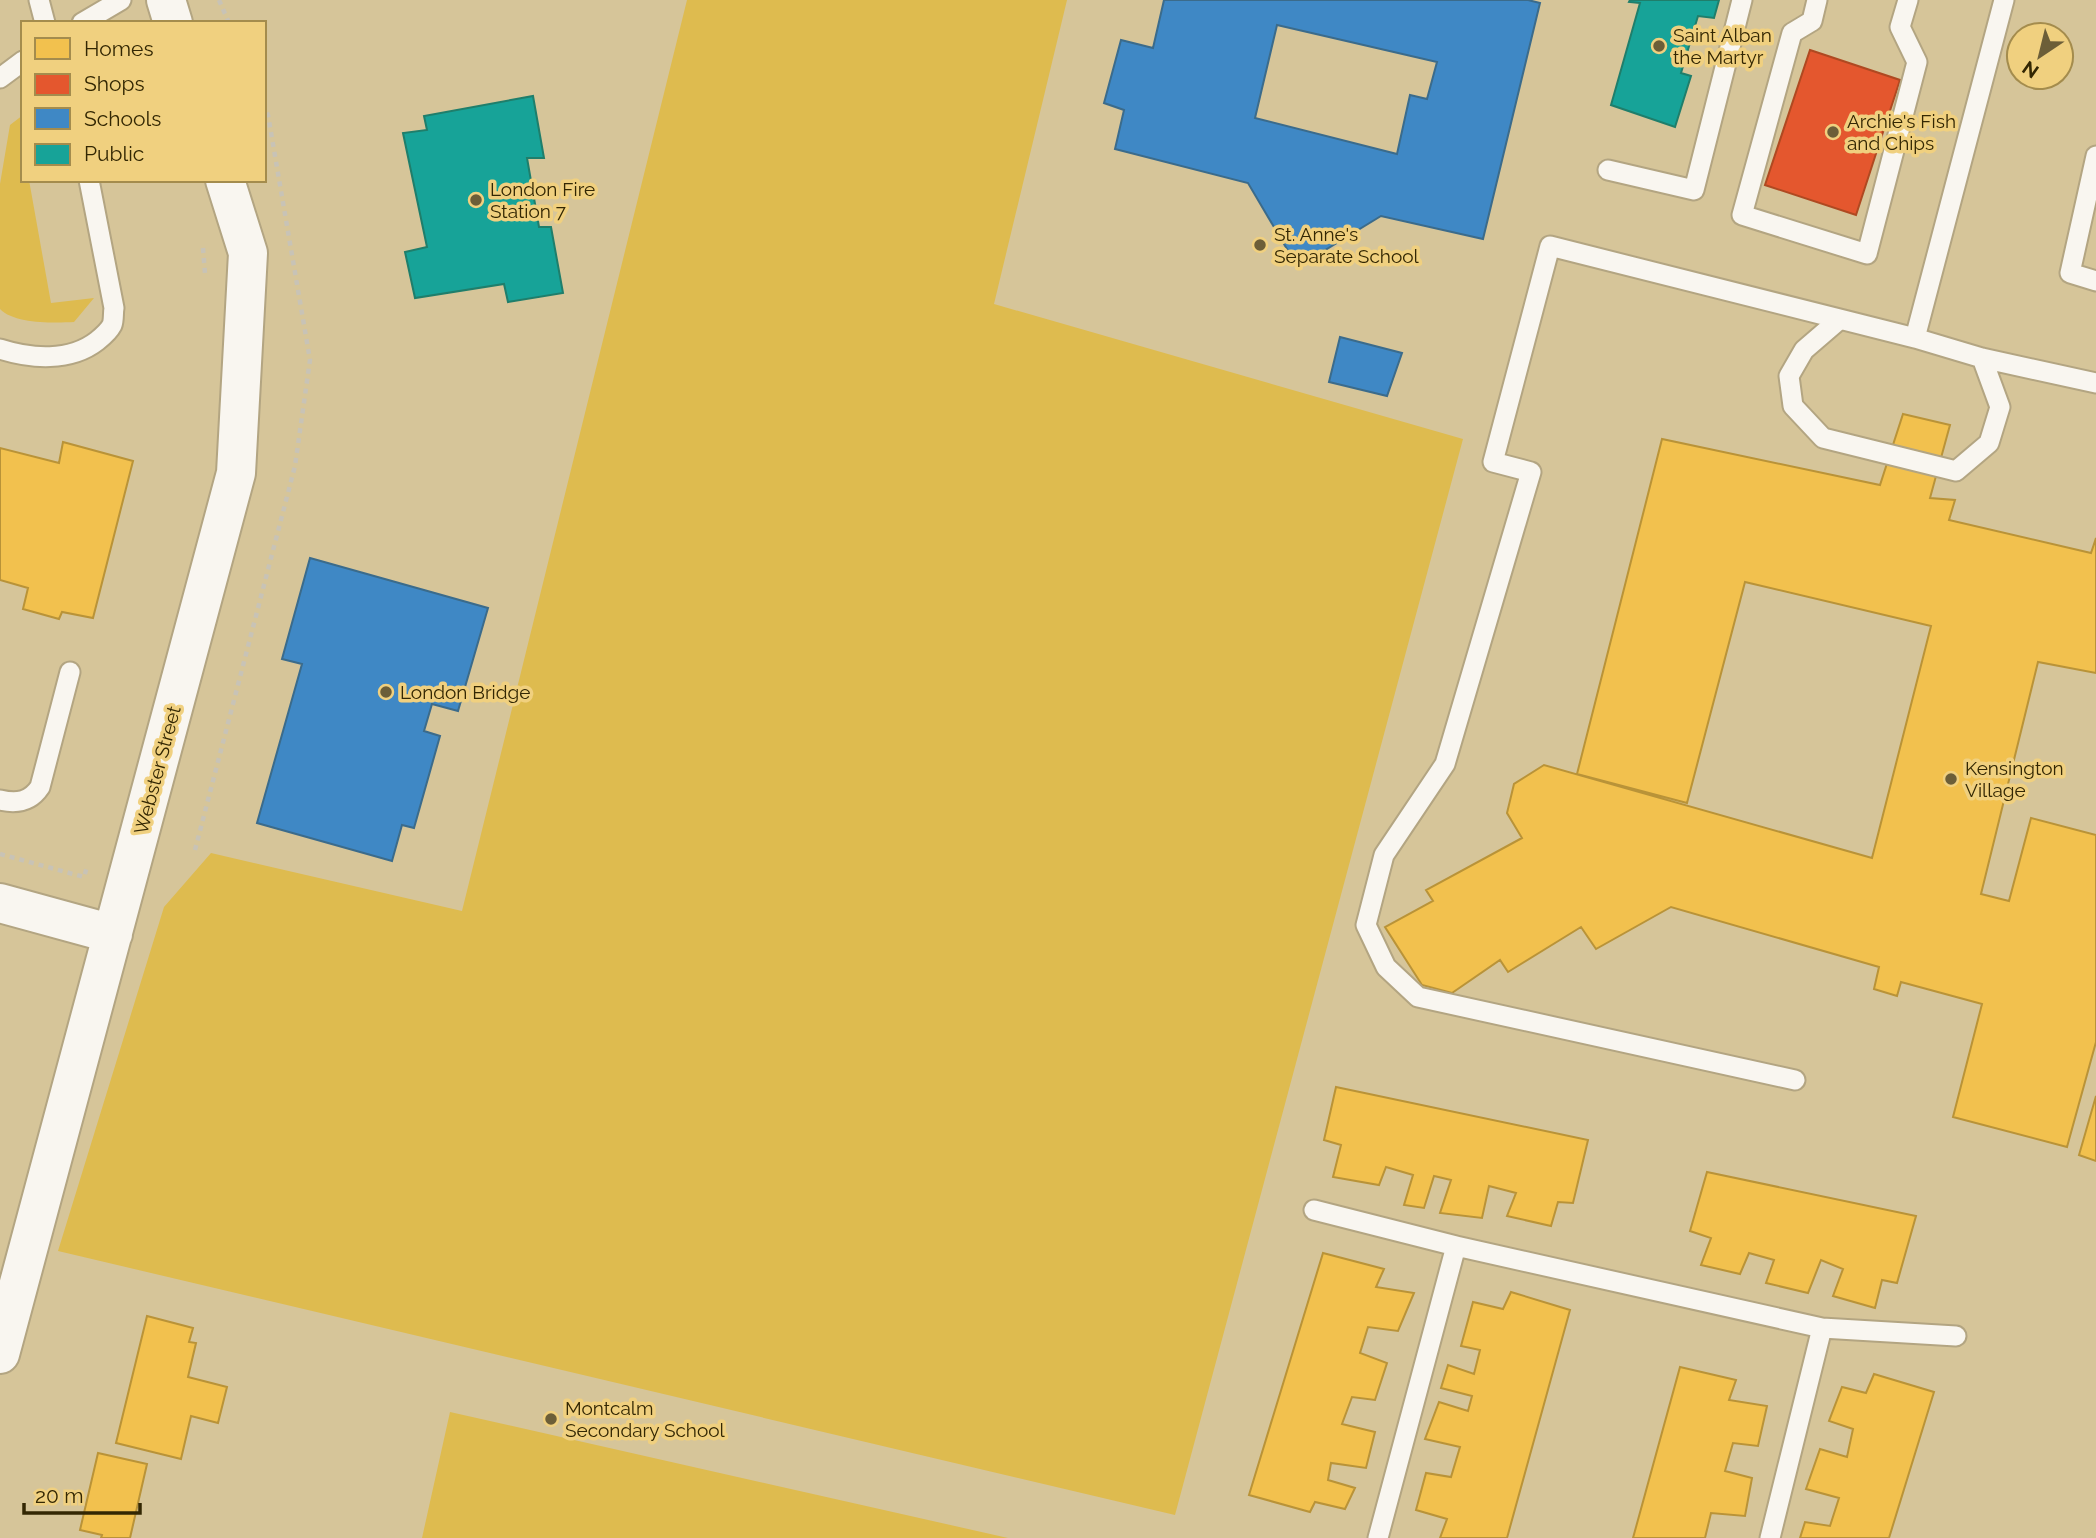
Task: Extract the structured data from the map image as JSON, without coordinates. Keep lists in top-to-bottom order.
{
  "streets": {
    "street": ["Webster Street"]
  },
  "places": [
    "Saint Alban the Martyr",
    "Archie's Fish and Chips",
    "London Fire Station 7",
    "St. Anne's Separate School",
    "London Bridge",
    "Kensington Village",
    "Montcalm Secondary School"
  ],
  "legend": [
    "Homes",
    "Shops",
    "Schools",
    "Public"
  ],
  "scale_bar": "20 m",
  "north": "bottom left"
}
